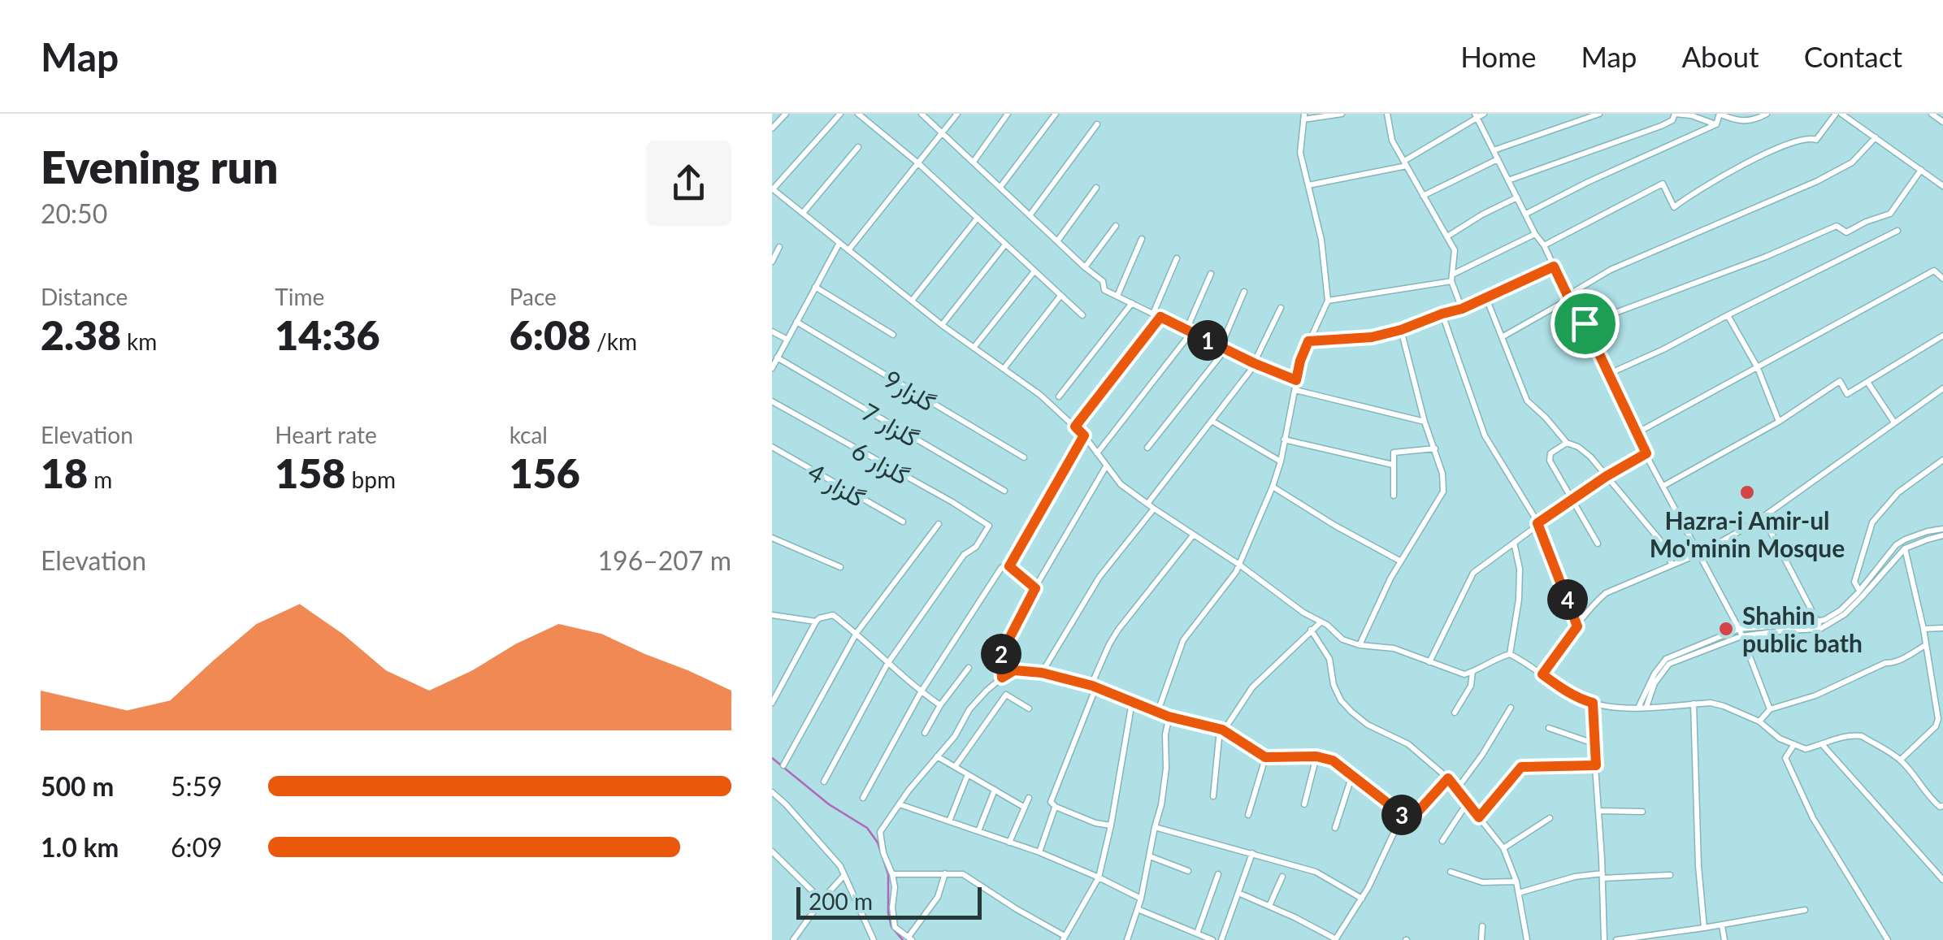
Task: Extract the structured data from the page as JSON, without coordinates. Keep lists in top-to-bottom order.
{
  "streets": {
    "street": [
      "گلزار9",
      "گلزار 7",
      "گلزار 6",
      "گلزار 4"
    ]
  },
  "places": ["Hazra-i Amir-ul Mo'minin Mosque", "Shahin public bath"],
  "scale_bar": "200 m",
  "page": {
    "header": "Map",
    "nav": [
      "Home",
      "Map",
      "About",
      "Contact"
    ],
    "heading": ["Evening run", "20:50"],
    "stats": [
      ["Distance", "2.38 km"],
      ["Time", "14:36"],
      ["Pace", "6:08 /km"],
      ["Elevation", "18 m"],
      ["Heart rate", "158 bpm"],
      ["kcal", "156"]
    ],
    "pins": [
      "1",
      "4",
      "2",
      "3"
    ],
    "chart": ["Elevation", "196–207 m"],
    "list": [
      {
        "name": "500 m",
        "note": "5:59"
      },
      {
        "name": "1.0 km",
        "note": "6:09"
      }
    ],
    "scale": "200 m"
  }
}
